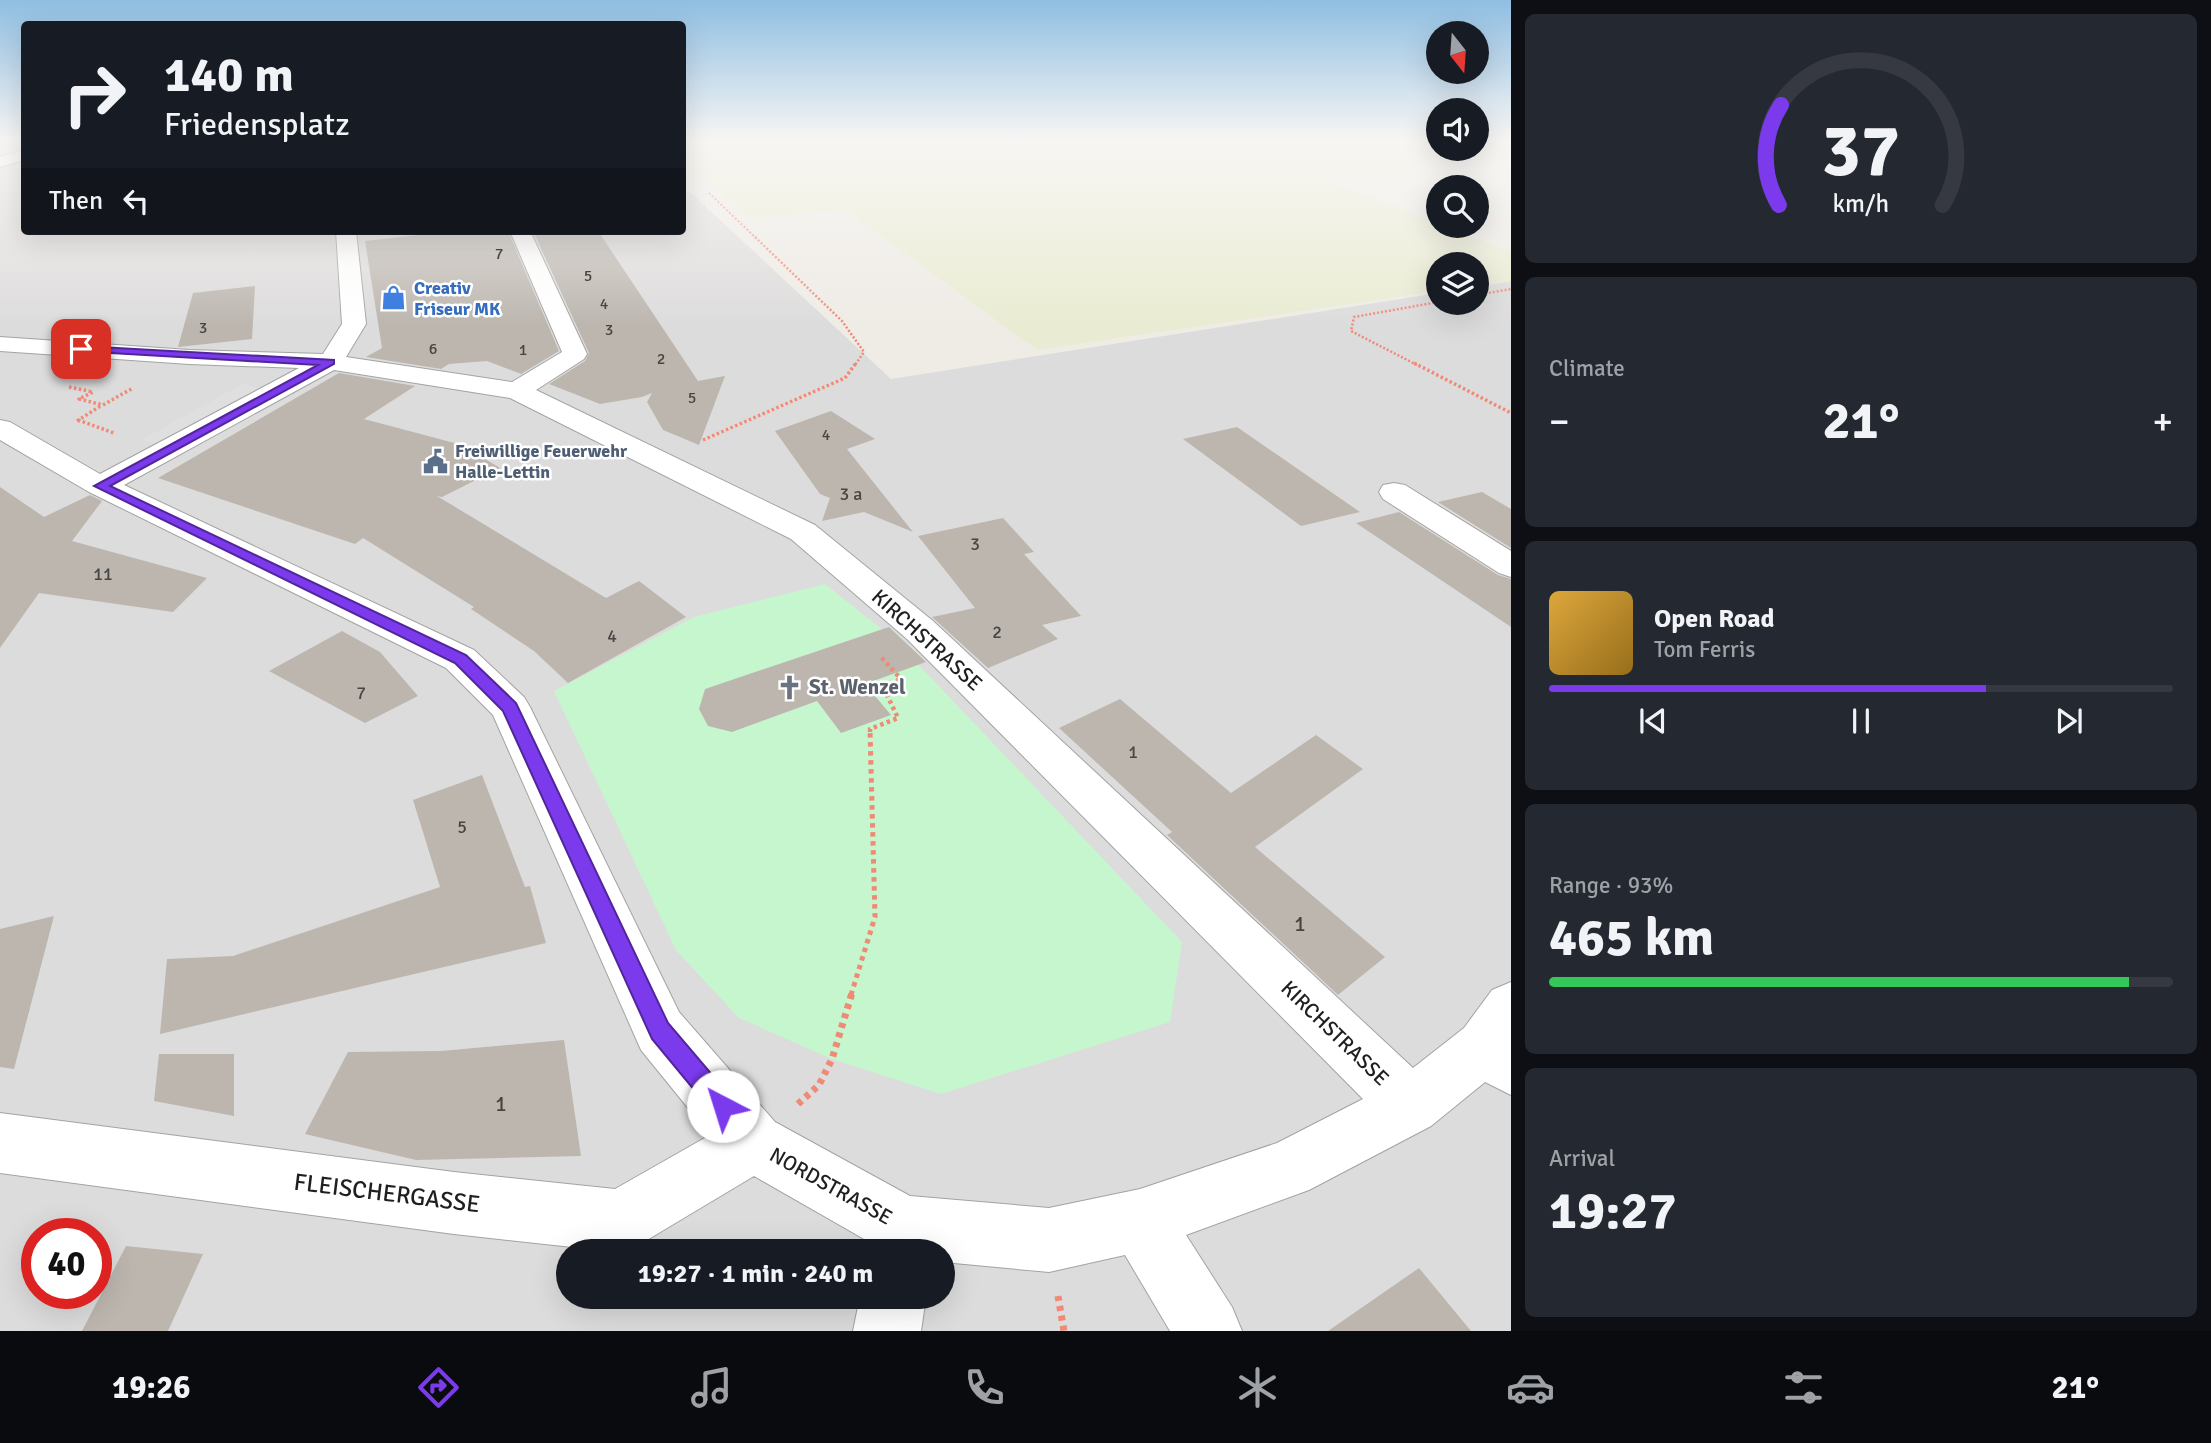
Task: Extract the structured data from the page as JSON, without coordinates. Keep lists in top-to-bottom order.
{
  "streets": {
    "street": ["KIRCHSTRASSE", "NORDSTRASSE", "FLEISCHERGASSE"]
  },
  "crossings": [
    ["NORDSTRASSE", "FLEISCHERGASSE"]
  ],
  "places": {
    "shop": ["Creativ Friseur MK"],
    "public building": ["Freiwillige Feuerwehr Halle-Lettin"],
    "church": ["St. Wenzel"]
  },
  "house_numbers": [
    "7",
    "5",
    "4",
    "3",
    "3",
    "6",
    "1",
    "2",
    "5",
    "4",
    "3 a",
    "3",
    "11",
    "2",
    "4",
    "7",
    "1",
    "5",
    "1",
    "1"
  ],
  "north": "bottom",
  "page": {
    "turn": ["140 m", "Friedensplatz"],
    "then": "Then",
    "tile": [
      "Climate",
      ["Range · 93%", "465 km"],
      ["Arrival", "19:27"]
    ],
    "heat": ["−", "21°", "+"],
    "song": ["Open Road", "Tom Ferris"],
    "limit": "40",
    "trip": "19:27 · 1 min · 240 m",
    "tabs": ["19:26", "21°"],
    "gauge": ["37", "km/h"]
  }
}
